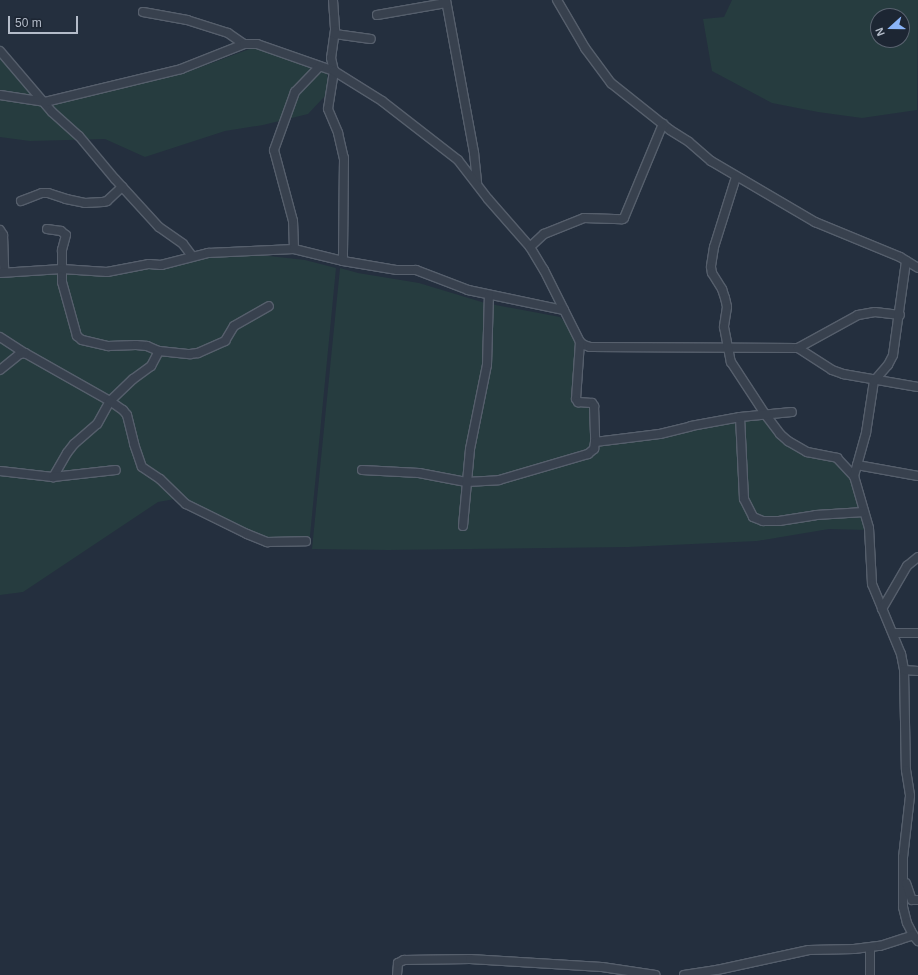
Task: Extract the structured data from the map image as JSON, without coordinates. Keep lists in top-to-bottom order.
{
  "scale_bar": "50 m",
  "north": "left"
}
